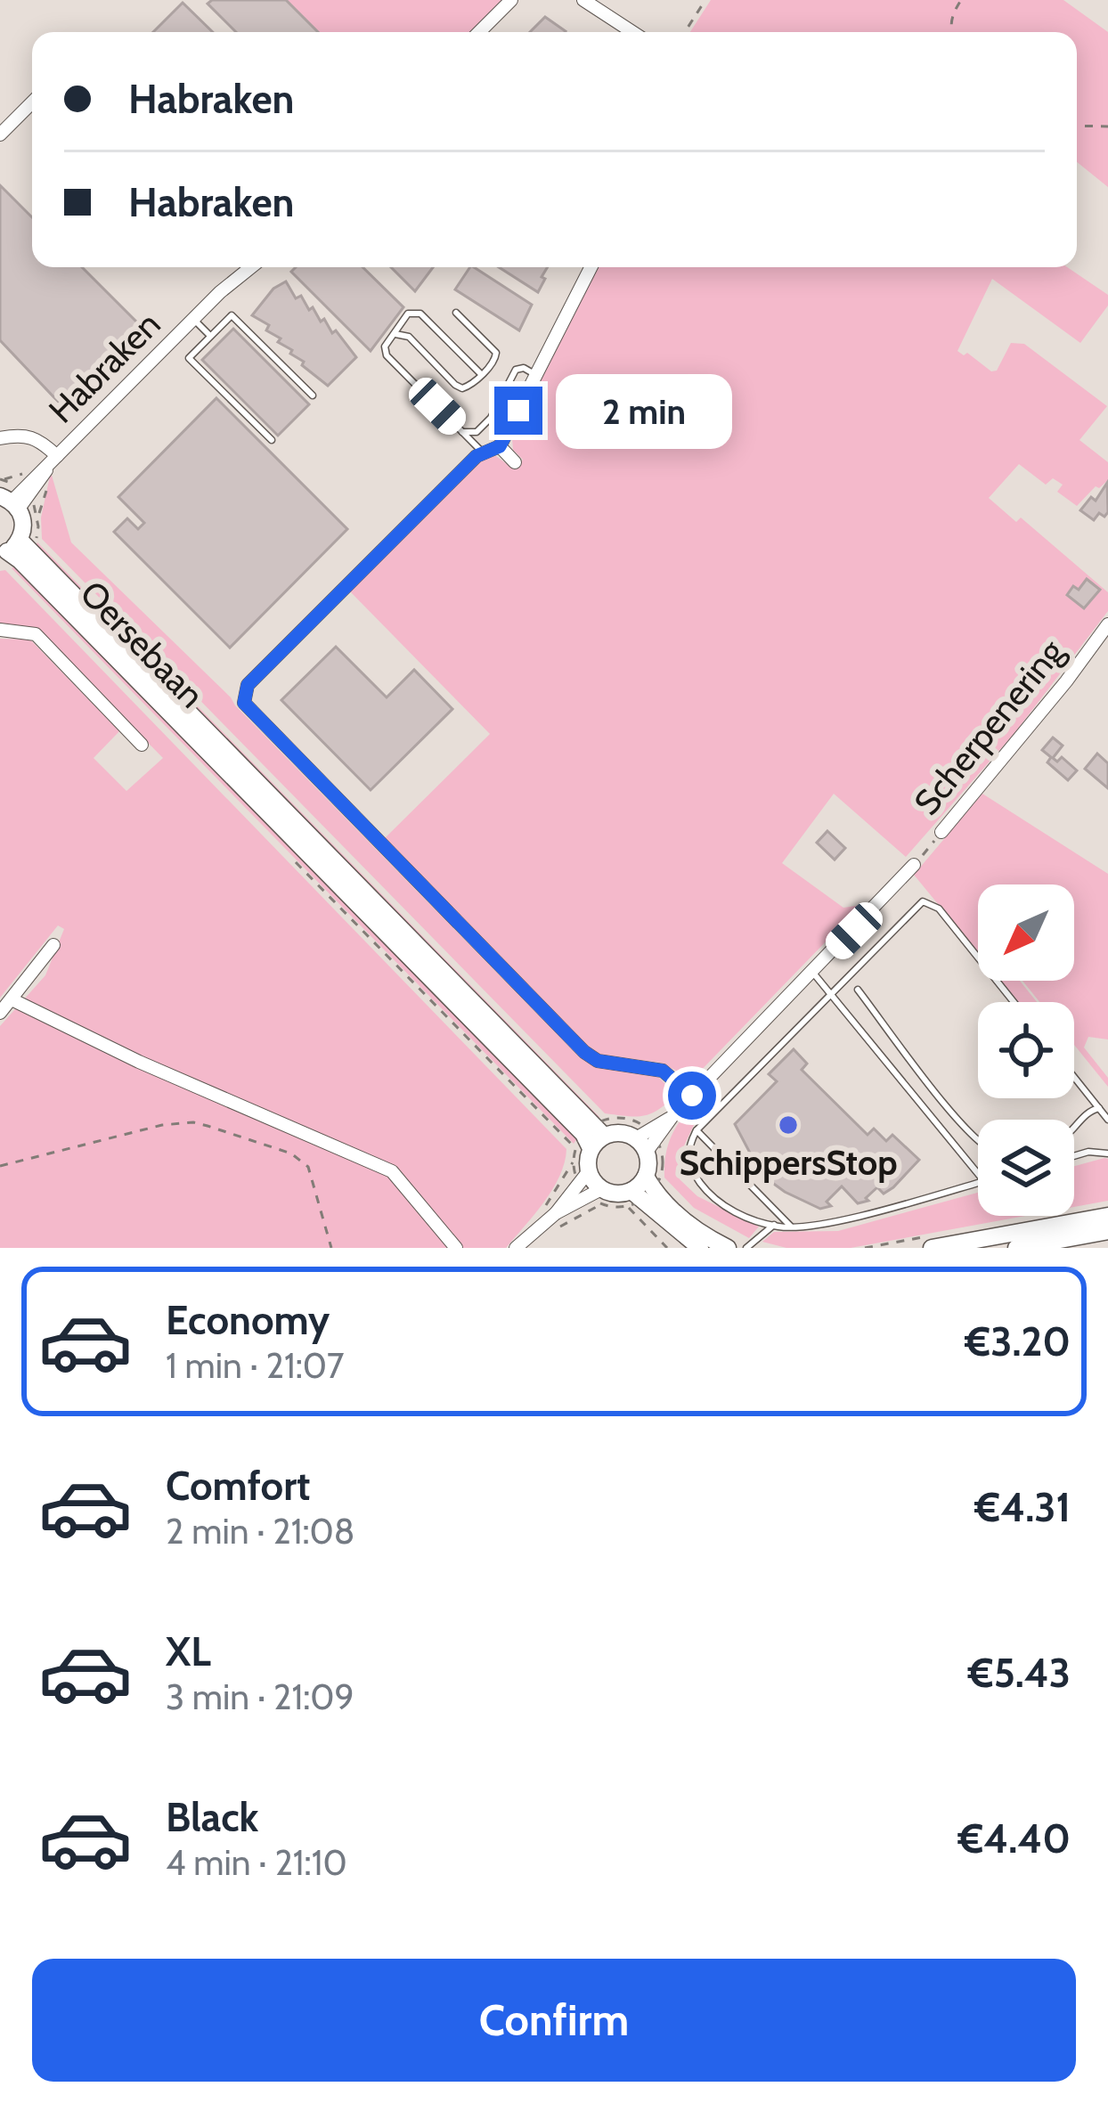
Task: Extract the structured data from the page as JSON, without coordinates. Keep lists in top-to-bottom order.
{
  "streets": {
    "main road": ["Oersebaan"],
    "street": ["Habraken", "Scherpenering"]
  },
  "places": ["SchippersStop"],
  "north": "bottom left",
  "page": {
    "banner": ["Habraken", "Habraken"],
    "bubble": "2 min",
    "list": [
      {
        "name": "Economy",
        "note": "1 min · 21:07",
        "value": "€3.20"
      },
      {
        "name": "Comfort",
        "note": "2 min · 21:08",
        "value": "€4.31"
      },
      {
        "name": "XL",
        "note": "3 min · 21:09",
        "value": "€5.43"
      },
      {
        "name": "Black",
        "note": "4 min · 21:10",
        "value": "€4.40"
      }
    ],
    "buttons": "Confirm"
  }
}
